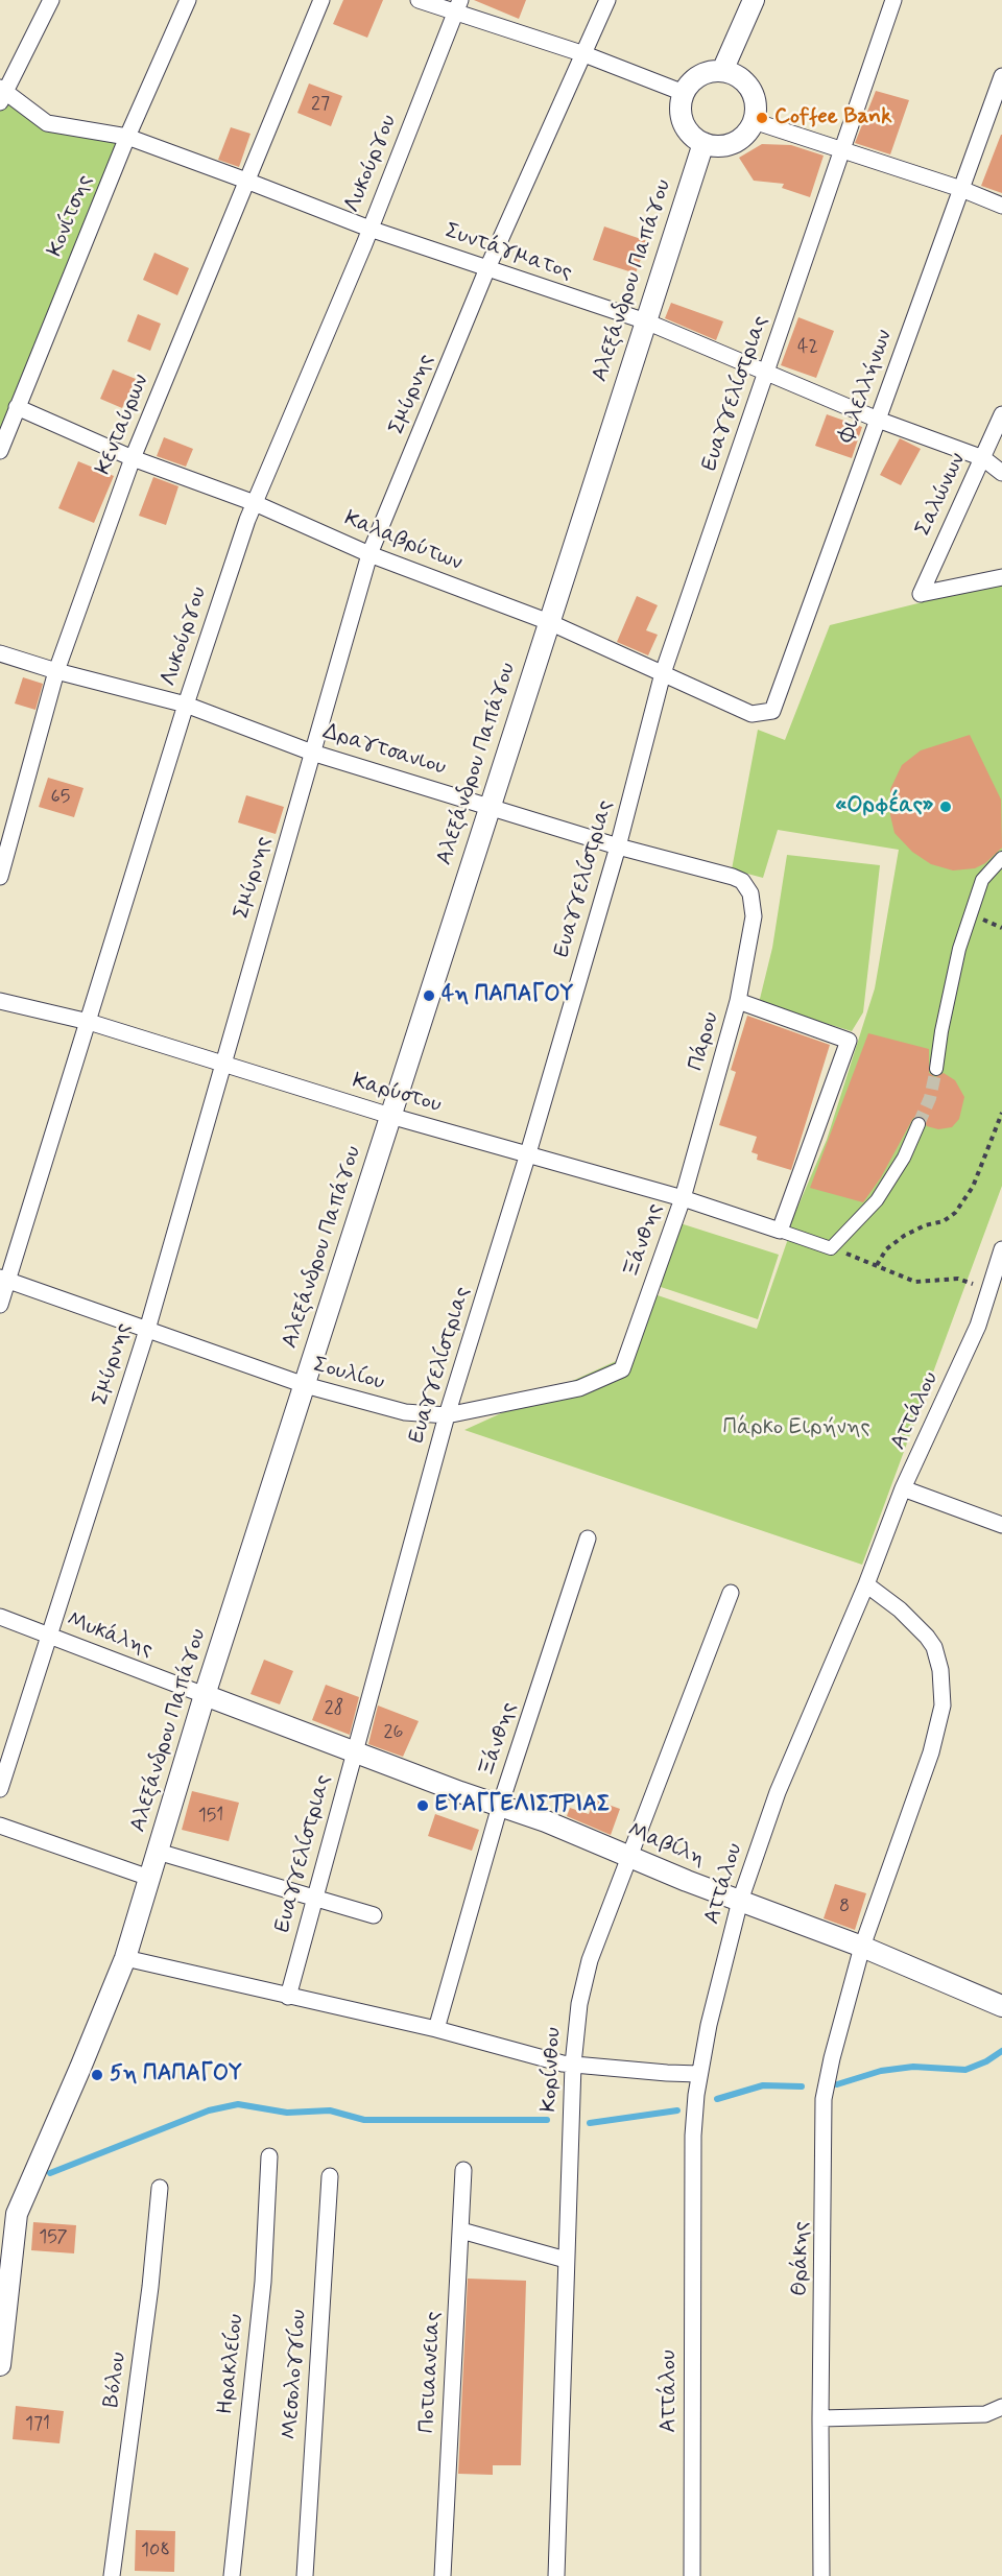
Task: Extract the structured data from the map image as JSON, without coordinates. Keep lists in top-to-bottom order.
{
  "streets": {
    "street": [
      "Λυκούργου",
      "Κονίτσης",
      "Συντάγματος",
      "Αλεξάνδρου Παπάγου",
      "Φιλελλήνων",
      "Ευαγγελίστριας",
      "Σμύρνης",
      "Κενταύρων",
      "Σαλώνων",
      "Καλαβρύτων",
      "Δραγτσανιου",
      "Πάρου",
      "Καρύστου",
      "Ξάνθης",
      "Σουλίου",
      "Αττάλου",
      "Μυκάλης",
      "Μαβίλη",
      "Κορίνθου",
      "Θράκης",
      "Ηρακλείου",
      "Ποτιαανειας",
      "Μεσολογγίου",
      "Βόλου"
    ]
  },
  "crossings": [
    ["Λυκούργου", "Συντάγματος"],
    ["Λυκούργου", "Καλαβρύτων"],
    ["Λυκούργου", "Δραγτσανιου"],
    ["Λυκούργου", "Καρύστου"],
    ["Λυκούργου", "Σουλίου"],
    ["Κονίτσης", "Συντάγματος"],
    ["Κονίτσης", "Καλαβρύτων"],
    ["Συντάγματος", "Αλεξάνδρου Παπάγου"],
    ["Συντάγματος", "Φιλελλήνων"],
    ["Συντάγματος", "Ευαγγελίστριας"],
    ["Συντάγματος", "Σμύρνης"],
    ["Συντάγματος", "Κενταύρων"],
    ["Συντάγματος", "Σαλώνων"],
    ["Αλεξάνδρου Παπάγου", "Καλαβρύτων"],
    ["Αλεξάνδρου Παπάγου", "Δραγτσανιου"],
    ["Αλεξάνδρου Παπάγου", "Καρύστου"],
    ["Αλεξάνδρου Παπάγου", "Σουλίου"],
    ["Αλεξάνδρου Παπάγου", "Μυκάλης"],
    ["Αλεξάνδρου Παπάγου", "Μαβίλη"],
    ["Φιλελλήνων", "Καλαβρύτων"],
    ["Ευαγγελίστριας", "Καλαβρύτων"],
    ["Ευαγγελίστριας", "Δραγτσανιου"],
    ["Ευαγγελίστριας", "Καρύστου"],
    ["Ευαγγελίστριας", "Σουλίου"],
    ["Ευαγγελίστριας", "Μαβίλη"],
    ["Σμύρνης", "Καλαβρύτων"],
    ["Σμύρνης", "Δραγτσανιου"],
    ["Σμύρνης", "Καρύστου"],
    ["Σμύρνης", "Σουλίου"],
    ["Σμύρνης", "Μυκάλης"],
    ["Κενταύρων", "Καλαβρύτων"],
    ["Κενταύρων", "Δραγτσανιου"],
    ["Δραγτσανιου", "Πάρου"],
    ["Πάρου", "Καρύστου"],
    ["Πάρου", "Ξάνθης"],
    ["Καρύστου", "Ξάνθης"],
    ["Ξάνθης", "Σουλίου"],
    ["Ξάνθης", "Μαβίλη"],
    ["Αττάλου", "Μαβίλη"],
    ["Αττάλου", "Θράκης"],
    ["Μυκάλης", "Μαβίλη"],
    ["Μαβίλη", "Κορίνθου"],
    ["Μαβίλη", "Θράκης"]
  ],
  "parks": ["Πάρκο Ειρήνης"],
  "places": [
    "Coffee Bank",
    "«Ορφέας»",
    "4η ΠΑΠΑΓΟΥ",
    "ΕΥΑΓΓΕΛΙΣΤΡΙΑΣ",
    "5η ΠΑΠΑΓΟΥ"
  ],
  "house_numbers": [
    "27",
    "42",
    "65",
    "28",
    "26",
    "151",
    "8",
    "157",
    "171",
    "108"
  ]
}
